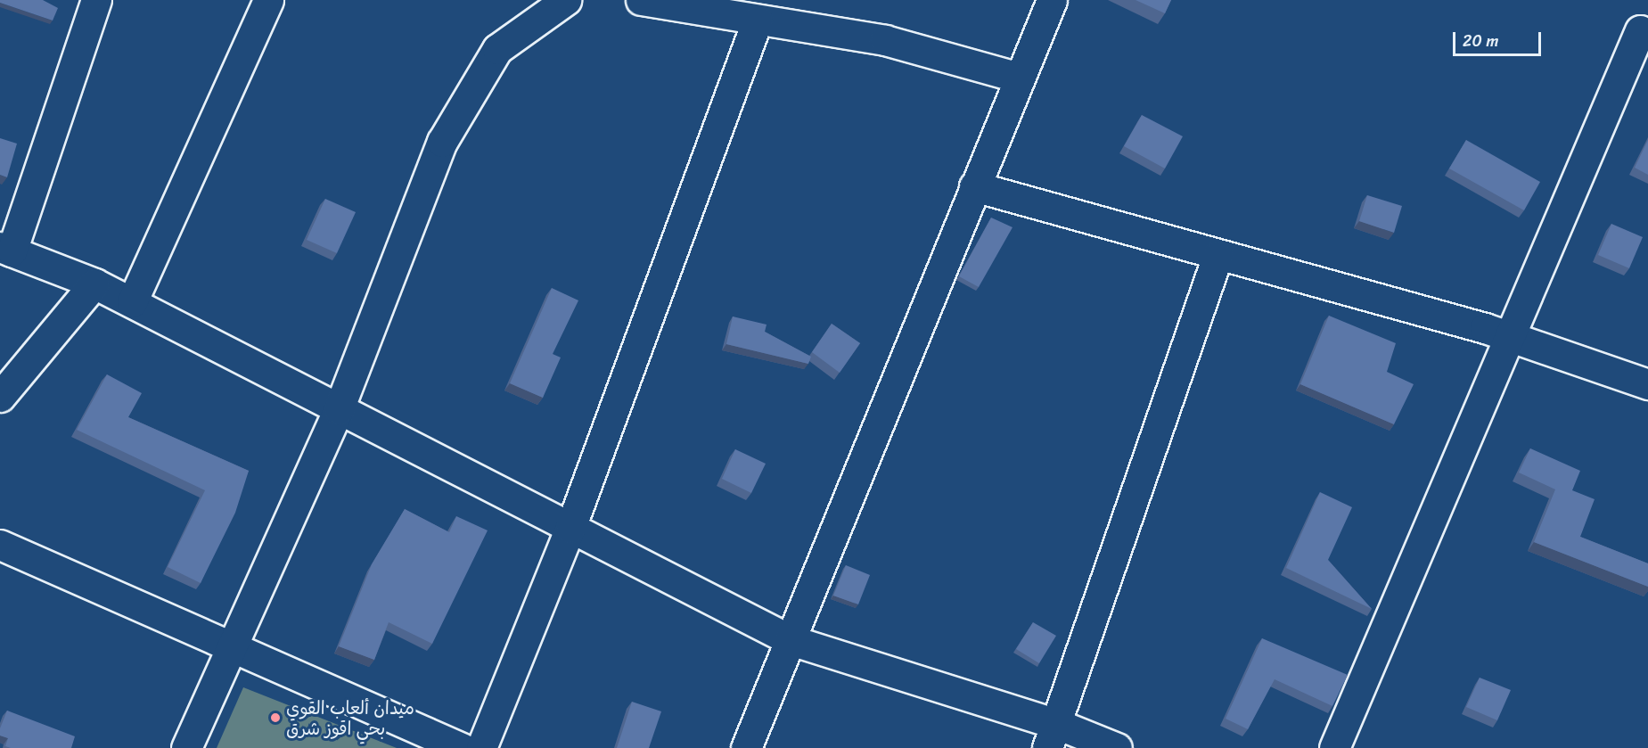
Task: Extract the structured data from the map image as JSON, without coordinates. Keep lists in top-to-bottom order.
{
  "places": ["ميدان ألعاب القوي بحي اقوز شرق"],
  "scale_bar": "20 m"
}
